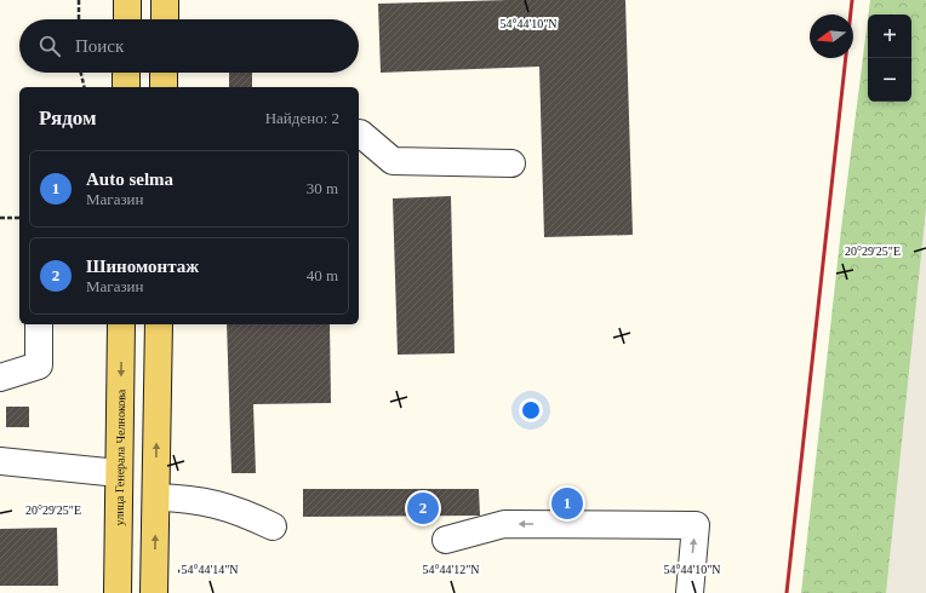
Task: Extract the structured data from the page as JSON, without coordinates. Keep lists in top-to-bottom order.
{
  "streets": {
    "main road": ["улица Генерала Челнокова"]
  },
  "north": "left",
  "page": {
    "map_buttons": ["+", "−"],
    "search": "Поиск",
    "heading": ["Рядом", "Найдено: 2"],
    "list": [
      {
        "mark": "1",
        "name": "Auto selma",
        "note": "Магазин",
        "value": "30 m"
      },
      {
        "mark": "2",
        "name": "Шиномонтаж",
        "note": "Магазин",
        "value": "40 m"
      }
    ],
    "pins": ["1", "2"]
  },
  "coordinates": [
    "54°44'10\"N",
    "20°29'25\"E",
    "54°44'14\"N",
    "54°44'12\"N"
  ]
}
